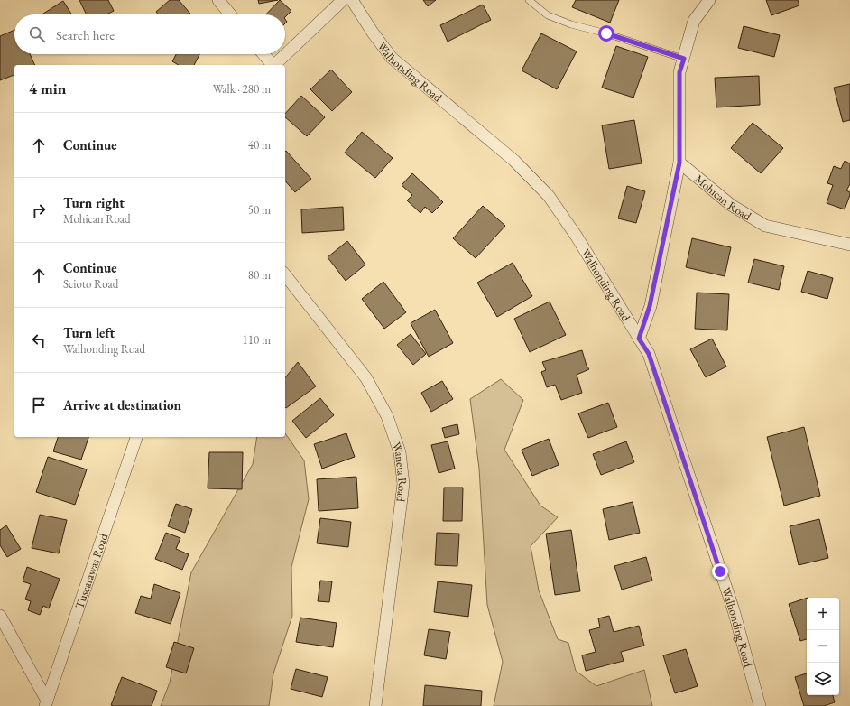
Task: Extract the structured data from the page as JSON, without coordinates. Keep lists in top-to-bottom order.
{
  "streets": {
    "street": [
      "Walhonding Road",
      "Mohican Road",
      "Waneta Road",
      "Tuscarawas Road"
    ]
  },
  "page": {
    "search": "Search here",
    "heading": ["4 min", "Walk · 280 m"],
    "list": [
      ["Continue", "40 m"],
      ["Turn right", "Mohican Road", "50 m"],
      ["Continue", "Scioto Road", "80 m"],
      ["Turn left", "Walhonding Road", "110 m"],
      "Arrive at destination"
    ],
    "map_buttons": ["+", "−"]
  }
}
